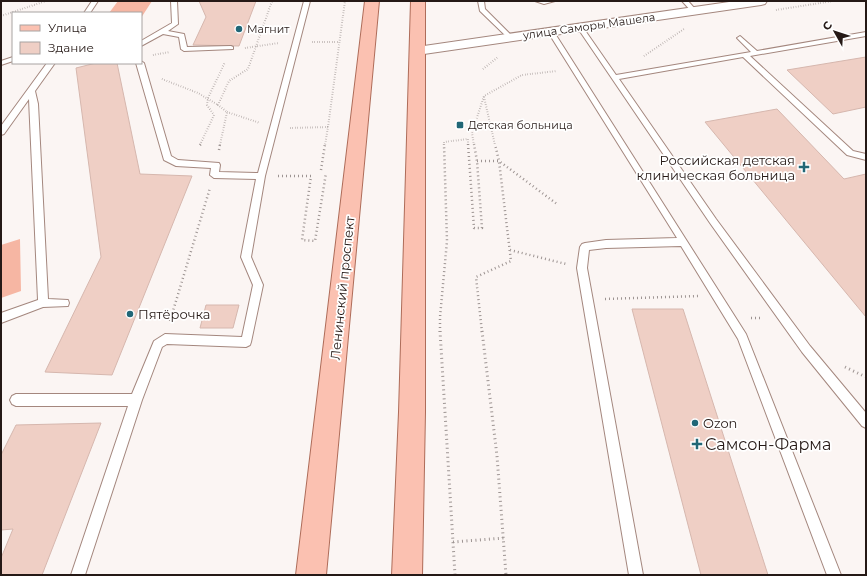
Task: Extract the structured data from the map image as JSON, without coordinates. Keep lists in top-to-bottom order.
{
  "streets": {
    "main road": ["Ленинский проспект"],
    "street": ["улица Саморы Машела"]
  },
  "places": {
    "other": ["Магнит", "Пятёрочка", "Ozon"],
    "transit": ["Детская больница"],
    "health": ["Российская детская клиническая больница", "Самсон-Фарма"]
  },
  "legend": ["Улица", "Здание"],
  "north": "top left"
}
